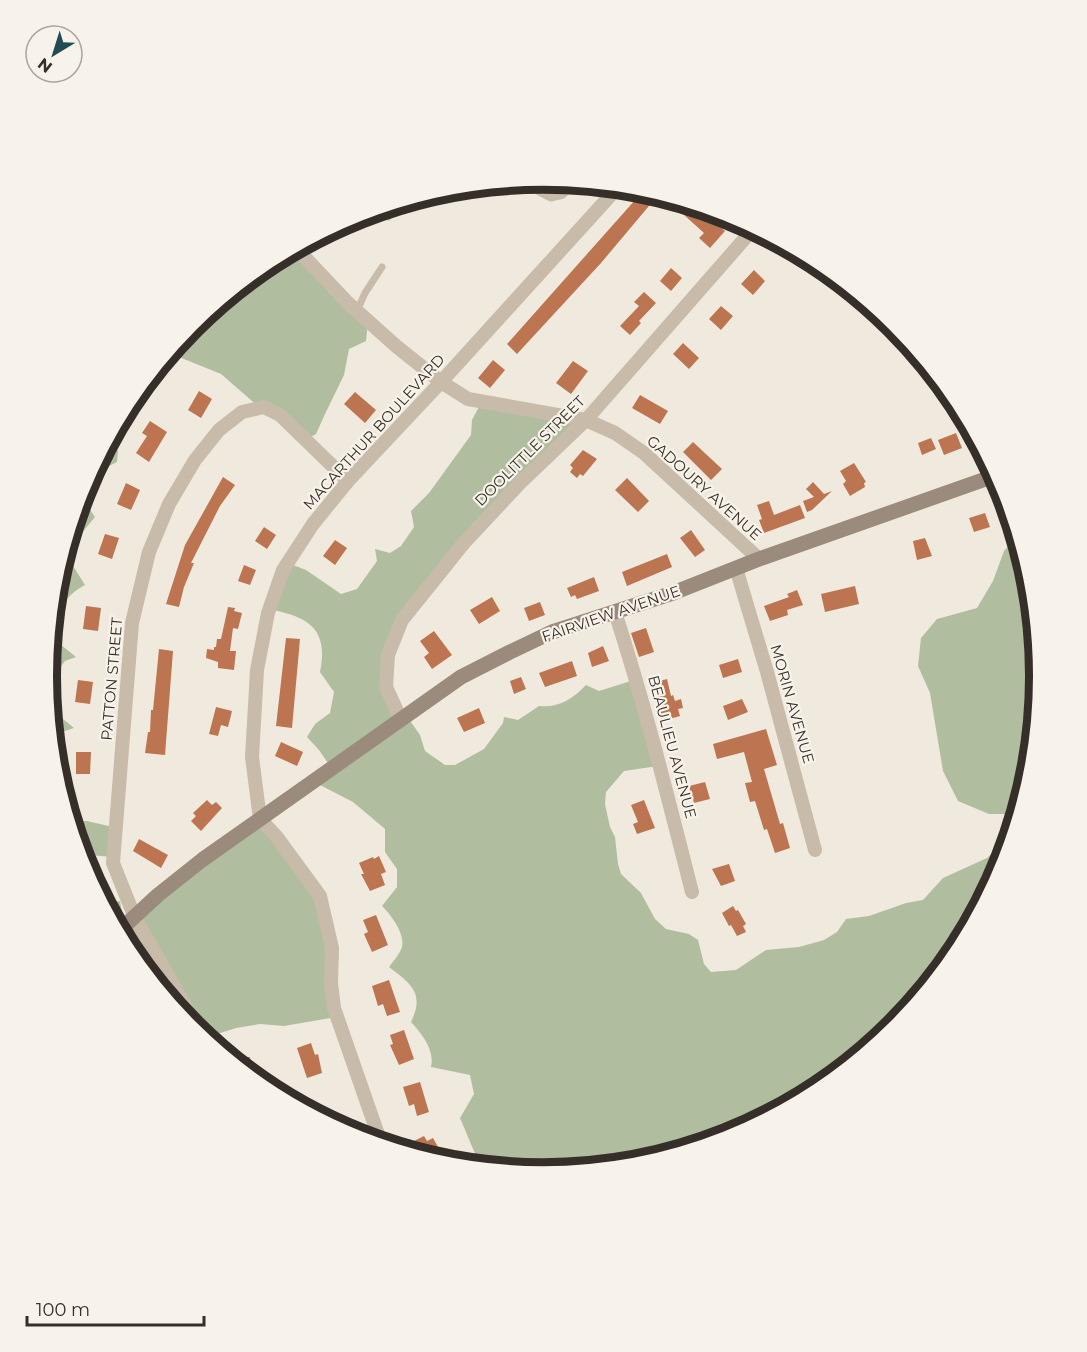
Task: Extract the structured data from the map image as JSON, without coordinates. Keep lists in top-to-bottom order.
{
  "streets": {
    "main road": ["FAIRVIEW AVENUE"],
    "street": [
      "MACARTHUR BOULEVARD",
      "DOOLITTLE STREET",
      "GADOURY AVENUE",
      "PATTON STREET",
      "MORIN AVENUE",
      "BEAULIEU AVENUE"
    ]
  },
  "crossings": [
    ["MACARTHUR BOULEVARD", "GADOURY AVENUE"],
    ["MACARTHUR BOULEVARD", "FAIRVIEW AVENUE"],
    ["MACARTHUR BOULEVARD", "PATTON STREET"],
    ["DOOLITTLE STREET", "GADOURY AVENUE"],
    ["DOOLITTLE STREET", "FAIRVIEW AVENUE"],
    ["GADOURY AVENUE", "FAIRVIEW AVENUE"],
    ["FAIRVIEW AVENUE", "PATTON STREET"],
    ["FAIRVIEW AVENUE", "MORIN AVENUE"],
    ["FAIRVIEW AVENUE", "BEAULIEU AVENUE"]
  ],
  "scale_bar": "100 m",
  "north": "bottom left"
}
